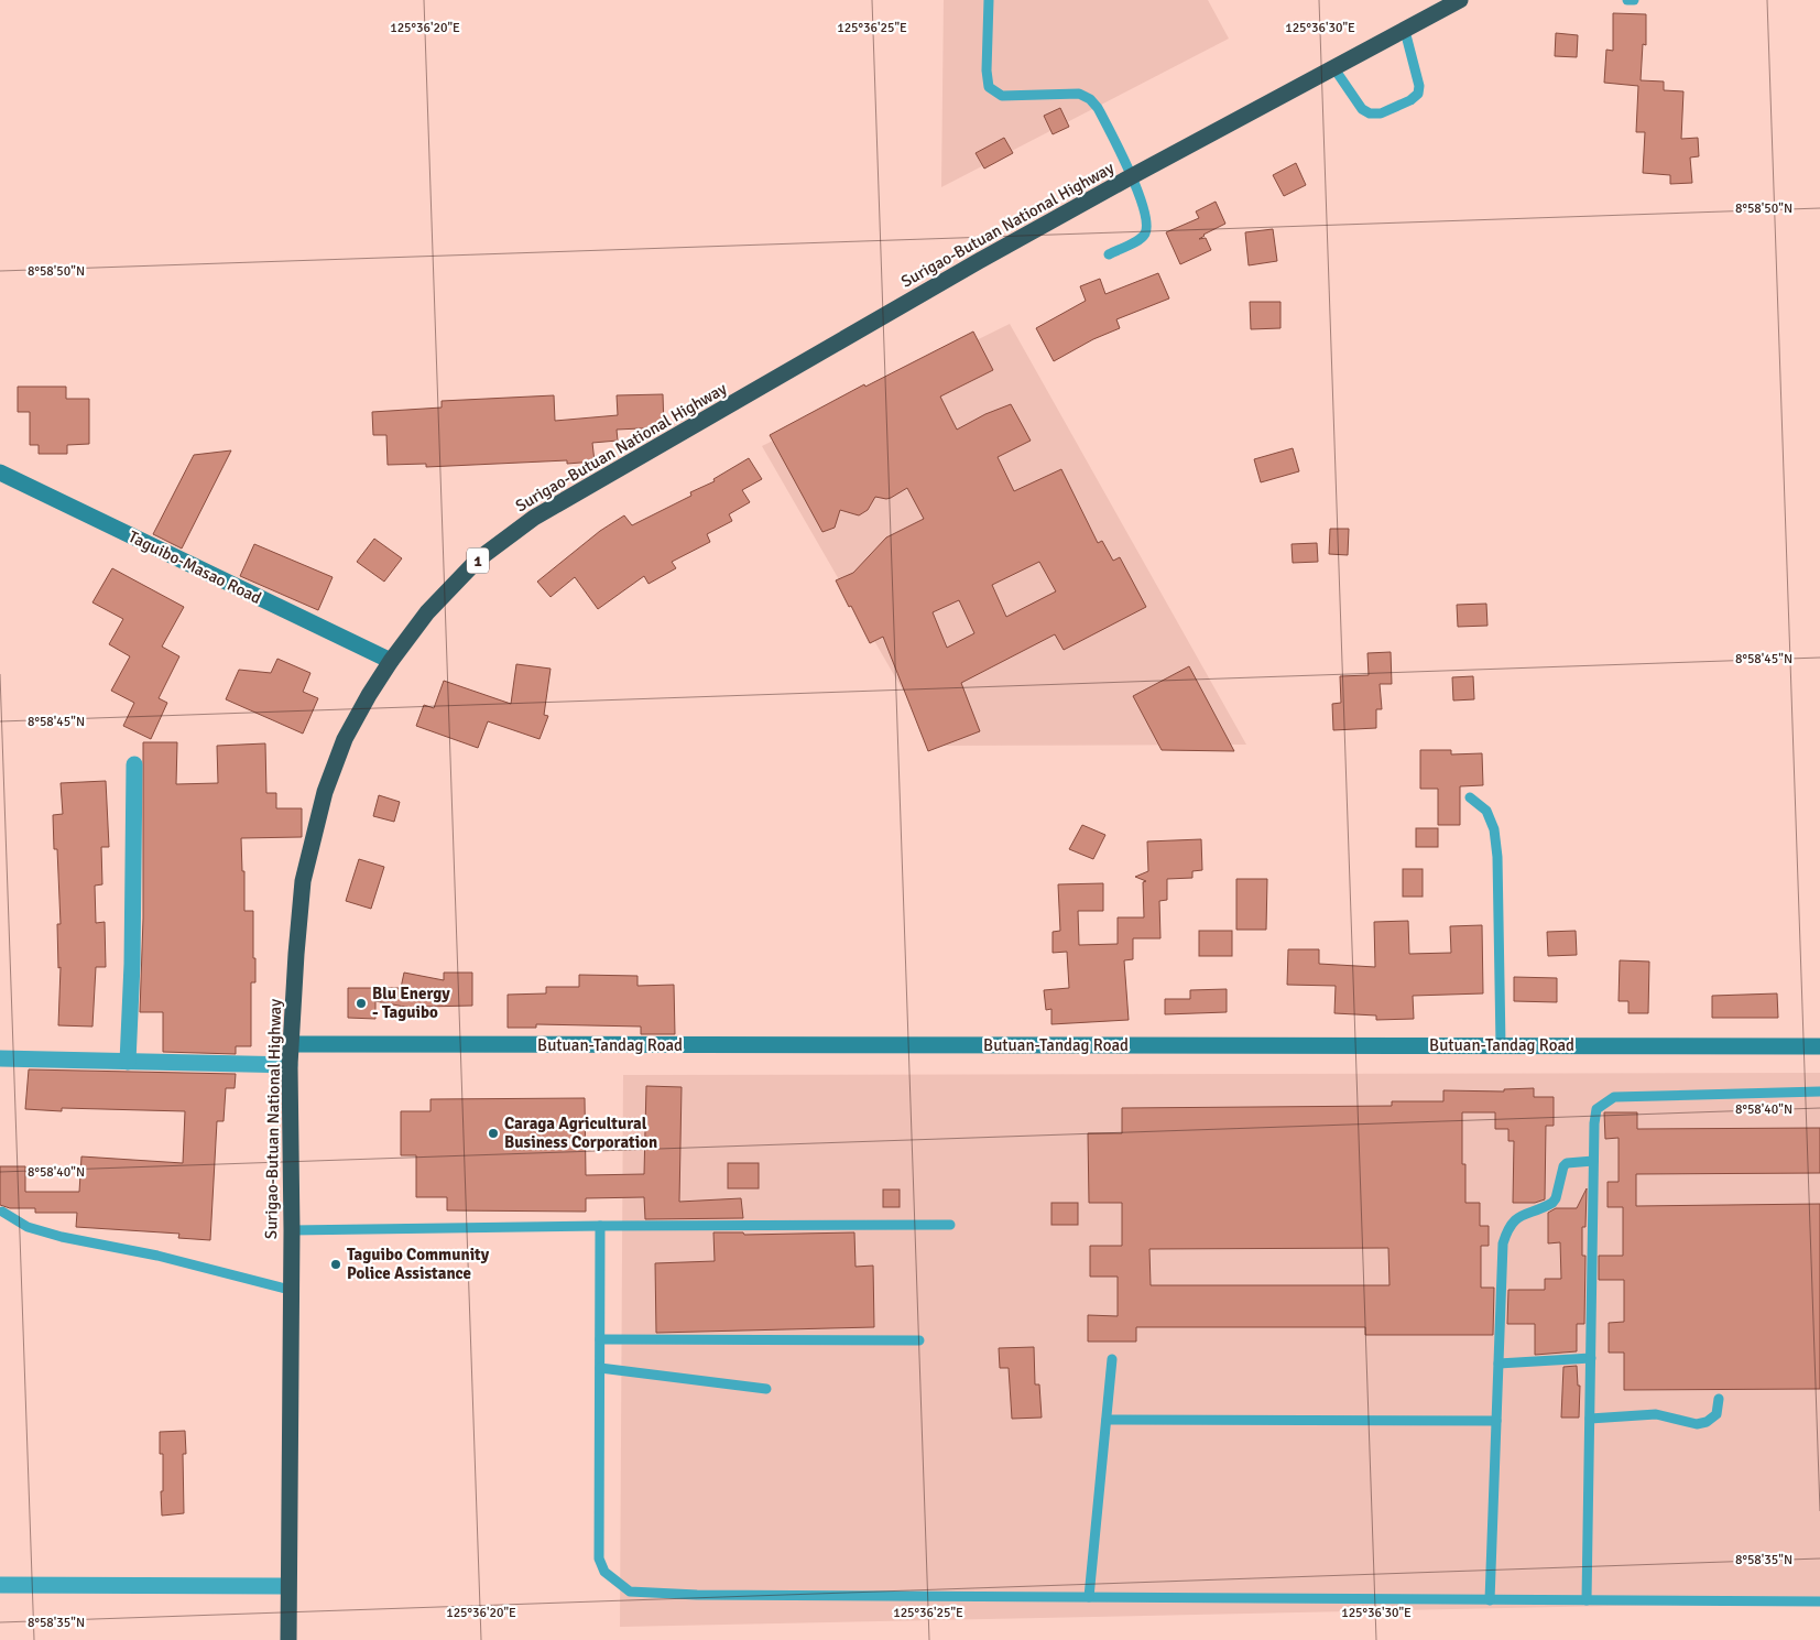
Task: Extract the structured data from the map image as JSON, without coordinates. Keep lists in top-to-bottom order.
{
  "streets": {
    "highway": ["Surigao-Butuan National Highway", "1"],
    "main road": ["Taguibo-Masao Road", "Butuan-Tandag Road"]
  },
  "crossings": [
    ["Surigao-Butuan National Highway", "Taguibo-Masao Road"],
    ["Surigao-Butuan National Highway", "Butuan-Tandag Road"]
  ],
  "places": ["Blu Energy - Taguibo", "Caraga Agricultural Business Corporation", "Taguibo Community Police Assistance"],
  "coordinates": [
    "125°36'20\"E",
    "125°36'25\"E",
    "125°36'30\"E",
    "8°58'50\"N",
    "8°58'45\"N",
    "8°58'40\"N",
    "8°58'35\"N"
  ]
}
